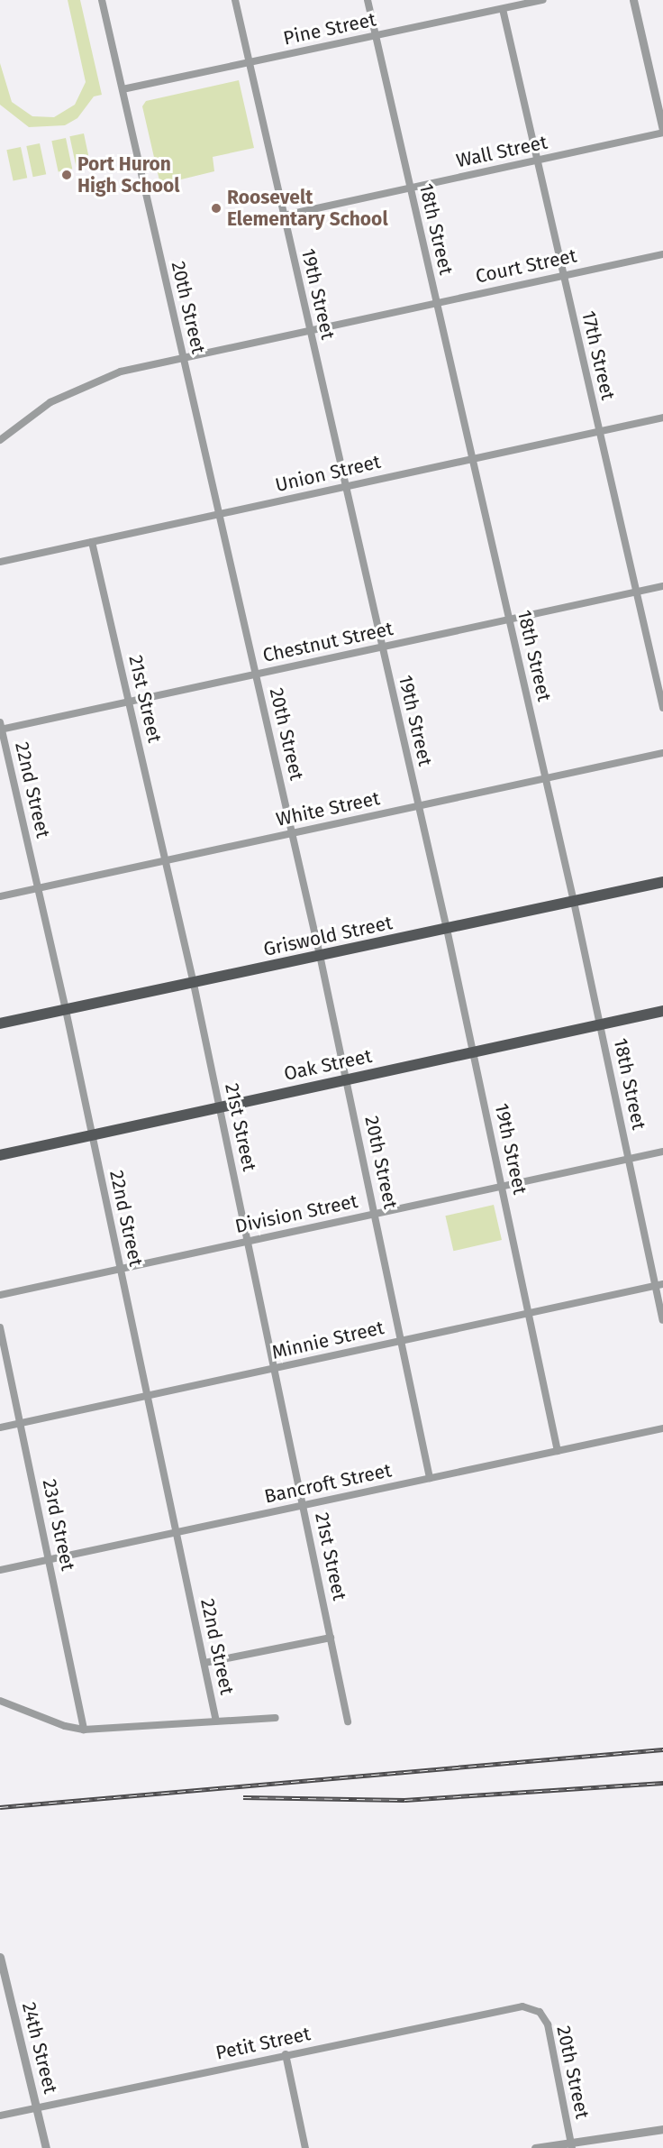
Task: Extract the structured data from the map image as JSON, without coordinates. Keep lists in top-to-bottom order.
{
  "streets": {
    "main road": ["Griswold Street", "Oak Street"],
    "street": [
      "Pine Street",
      "Wall Street",
      "18th Street",
      "Court Street",
      "19th Street",
      "20th Street",
      "17th Street",
      "Union Street",
      "Chestnut Street",
      "21st Street",
      "22nd Street",
      "White Street",
      "Division Street",
      "Minnie Street",
      "Bancroft Street",
      "23rd Street",
      "Petit Street",
      "24th Street"
    ]
  },
  "crossings": [
    ["Pine Street", "18th Street"],
    ["Pine Street", "19th Street"],
    ["Pine Street", "20th Street"],
    ["Pine Street", "17th Street"],
    ["Wall Street", "18th Street"],
    ["Wall Street", "19th Street"],
    ["Wall Street", "17th Street"],
    ["18th Street", "Court Street"],
    ["18th Street", "Union Street"],
    ["18th Street", "Chestnut Street"],
    ["18th Street", "White Street"],
    ["18th Street", "Griswold Street"],
    ["18th Street", "Oak Street"],
    ["18th Street", "Division Street"],
    ["18th Street", "Minnie Street"],
    ["Court Street", "19th Street"],
    ["Court Street", "20th Street"],
    ["Court Street", "17th Street"],
    ["19th Street", "Union Street"],
    ["19th Street", "Chestnut Street"],
    ["19th Street", "White Street"],
    ["19th Street", "Griswold Street"],
    ["19th Street", "Oak Street"],
    ["19th Street", "Division Street"],
    ["19th Street", "Minnie Street"],
    ["19th Street", "Bancroft Street"],
    ["20th Street", "Union Street"],
    ["20th Street", "Chestnut Street"],
    ["20th Street", "White Street"],
    ["20th Street", "Griswold Street"],
    ["20th Street", "Oak Street"],
    ["20th Street", "Division Street"],
    ["20th Street", "Minnie Street"],
    ["20th Street", "Bancroft Street"],
    ["20th Street", "Petit Street"],
    ["17th Street", "Union Street"],
    ["17th Street", "Chestnut Street"],
    ["Union Street", "21st Street"],
    ["Chestnut Street", "21st Street"],
    ["Chestnut Street", "22nd Street"],
    ["21st Street", "White Street"],
    ["21st Street", "Griswold Street"],
    ["21st Street", "Oak Street"],
    ["21st Street", "Division Street"],
    ["21st Street", "Minnie Street"],
    ["21st Street", "Bancroft Street"],
    ["22nd Street", "White Street"],
    ["22nd Street", "Griswold Street"],
    ["22nd Street", "Oak Street"],
    ["22nd Street", "Division Street"],
    ["22nd Street", "Minnie Street"],
    ["22nd Street", "Bancroft Street"],
    ["Minnie Street", "23rd Street"],
    ["Bancroft Street", "23rd Street"],
    ["Petit Street", "24th Street"]
  ],
  "places": ["Port Huron High School", "Roosevelt Elementary School"]
}
